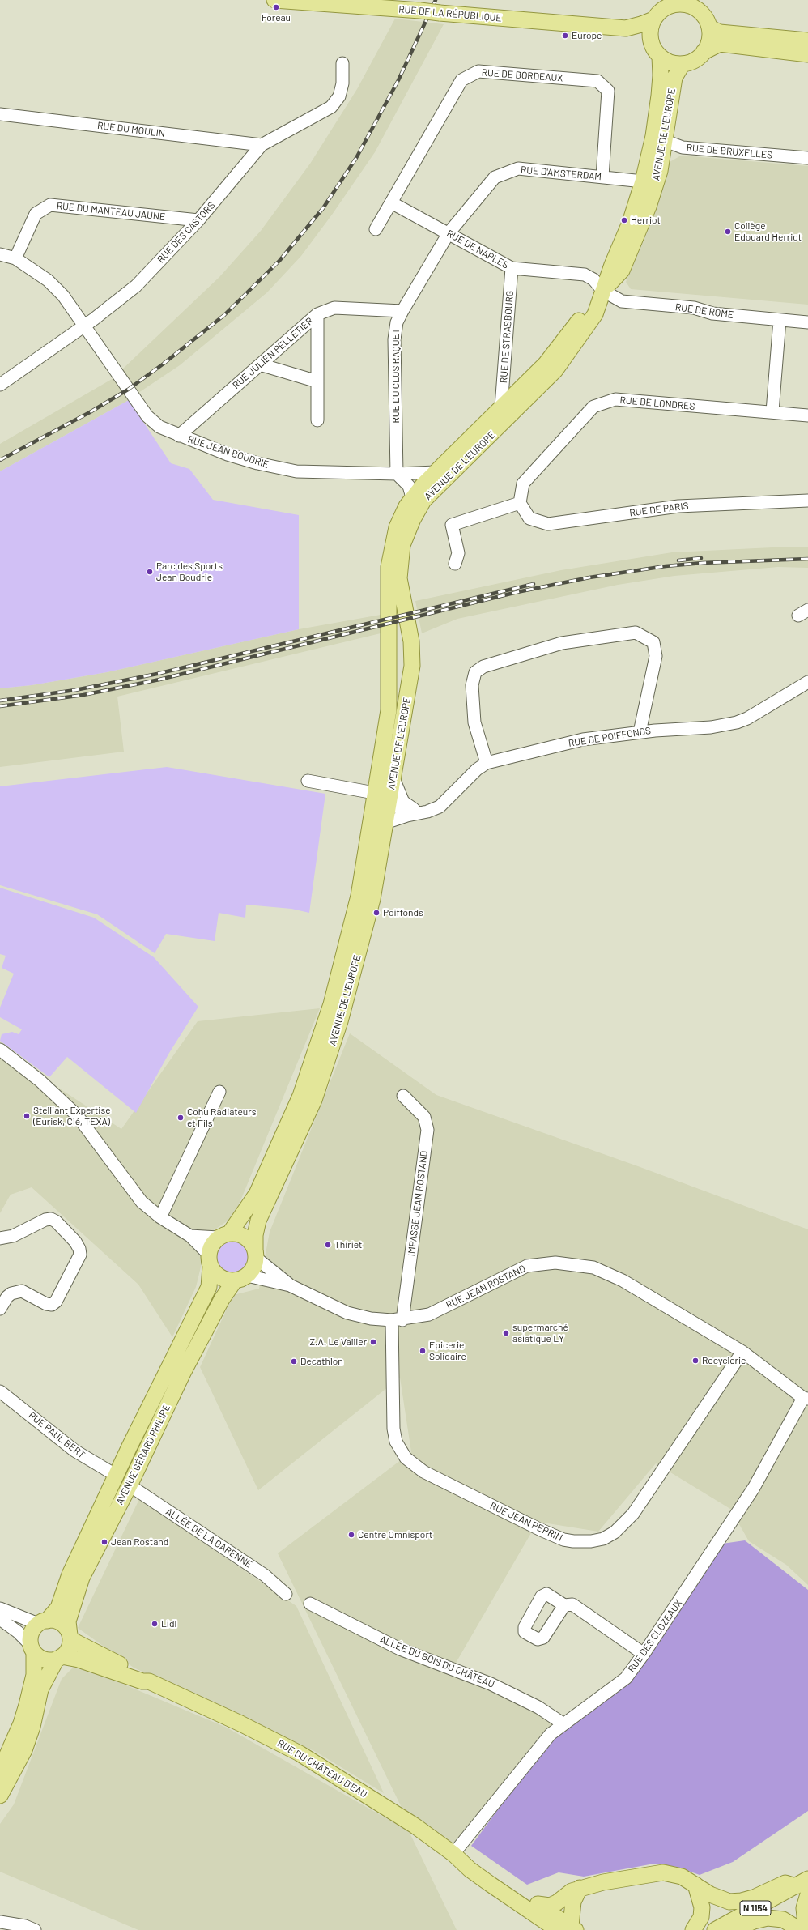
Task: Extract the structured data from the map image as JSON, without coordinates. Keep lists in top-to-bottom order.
{
  "streets": {
    "main road": [
      "RUE DE LA RÉPUBLIQUE",
      "AVENUE DE L'EUROPE",
      "AVENUE GÉRARD PHILIPE",
      "RUE DU CHÂTEAU D'EAU",
      "N 1154"
    ],
    "street": [
      "RUE DE BORDEAUX",
      "RUE DU MOULIN",
      "RUE DE BRUXELLES",
      "RUE D'AMSTERDAM",
      "RUE DU MANTEAU JAUNE",
      "RUE DES CASTORS",
      "RUE DE NAPLES",
      "RUE DE ROME",
      "RUE DE STRASBOURG",
      "RUE JULIEN PELLETIER",
      "RUE DU CLOS RAQUET",
      "RUE DE LONDRES",
      "RUE JEAN BOUDRIE",
      "RUE DE PARIS",
      "RUE DE POIFFONDS",
      "IMPASSE JEAN ROSTAND",
      "RUE JEAN ROSTAND",
      "RUE PAUL BERT",
      "RUE JEAN PERRIN",
      "ALLÉE DE LA GARENNE",
      "RUE DES CLOZEAUX",
      "ALLÉE DU BOIS DU CHÂTEAU"
    ]
  },
  "crossings": [
    ["RUE DE LA RÉPUBLIQUE", "AVENUE DE L'EUROPE"],
    ["RUE DE BORDEAUX", "RUE D'AMSTERDAM"],
    ["RUE DE BORDEAUX", "RUE DE NAPLES"],
    ["RUE DU MOULIN", "RUE DES CASTORS"],
    ["AVENUE DE L'EUROPE", "RUE DE BRUXELLES"],
    ["AVENUE DE L'EUROPE", "RUE D'AMSTERDAM"],
    ["AVENUE DE L'EUROPE", "RUE DE NAPLES"],
    ["AVENUE DE L'EUROPE", "RUE DE ROME"],
    ["AVENUE DE L'EUROPE", "RUE DE STRASBOURG"],
    ["AVENUE DE L'EUROPE", "RUE JEAN BOUDRIE"],
    ["AVENUE DE L'EUROPE", "RUE DE POIFFONDS"],
    ["AVENUE DE L'EUROPE", "RUE JEAN ROSTAND"],
    ["AVENUE DE L'EUROPE", "AVENUE GÉRARD PHILIPE"],
    ["RUE D'AMSTERDAM", "RUE DE NAPLES"],
    ["RUE D'AMSTERDAM", "RUE DU CLOS RAQUET"],
    ["RUE DU MANTEAU JAUNE", "RUE DES CASTORS"],
    ["RUE DU MANTEAU JAUNE", "RUE JEAN BOUDRIE"],
    ["RUE DES CASTORS", "RUE JEAN BOUDRIE"],
    ["RUE DE NAPLES", "RUE DE ROME"],
    ["RUE DE NAPLES", "RUE DE STRASBOURG"],
    ["RUE DE NAPLES", "RUE DU CLOS RAQUET"],
    ["RUE JULIEN PELLETIER", "RUE DU CLOS RAQUET"],
    ["RUE JULIEN PELLETIER", "RUE JEAN BOUDRIE"],
    ["RUE DU CLOS RAQUET", "RUE JEAN BOUDRIE"],
    ["RUE DE LONDRES", "RUE DE PARIS"],
    ["IMPASSE JEAN ROSTAND", "RUE JEAN ROSTAND"],
    ["IMPASSE JEAN ROSTAND", "RUE JEAN PERRIN"],
    ["RUE JEAN ROSTAND", "AVENUE GÉRARD PHILIPE"],
    ["RUE JEAN ROSTAND", "RUE JEAN PERRIN"],
    ["RUE JEAN ROSTAND", "RUE DES CLOZEAUX"],
    ["RUE PAUL BERT", "AVENUE GÉRARD PHILIPE"],
    ["AVENUE GÉRARD PHILIPE", "ALLÉE DE LA GARENNE"],
    ["AVENUE GÉRARD PHILIPE", "RUE DU CHÂTEAU D'EAU"],
    ["RUE DES CLOZEAUX", "ALLÉE DU BOIS DU CHÂTEAU"],
    ["RUE DES CLOZEAUX", "RUE DU CHÂTEAU D'EAU"]
  ],
  "places": [
    "Foreau",
    "Europe",
    "Herriot",
    "Collège Edouard Herriot",
    "Parc des Sports Jean Boudrie",
    "Poiffonds",
    "Stelliant Expertise (Eurisk, Clé, TEXA)",
    "Cohu Radiateurs et Fils",
    "Thiriet",
    "supermarché asiatique LY",
    "Z.A. Le Vallier",
    "Epicerie Solidaire",
    "Recyclerie",
    "Decathlon",
    "Centre Omnisport",
    "Jean Rostand",
    "Lidl"
  ]
}
